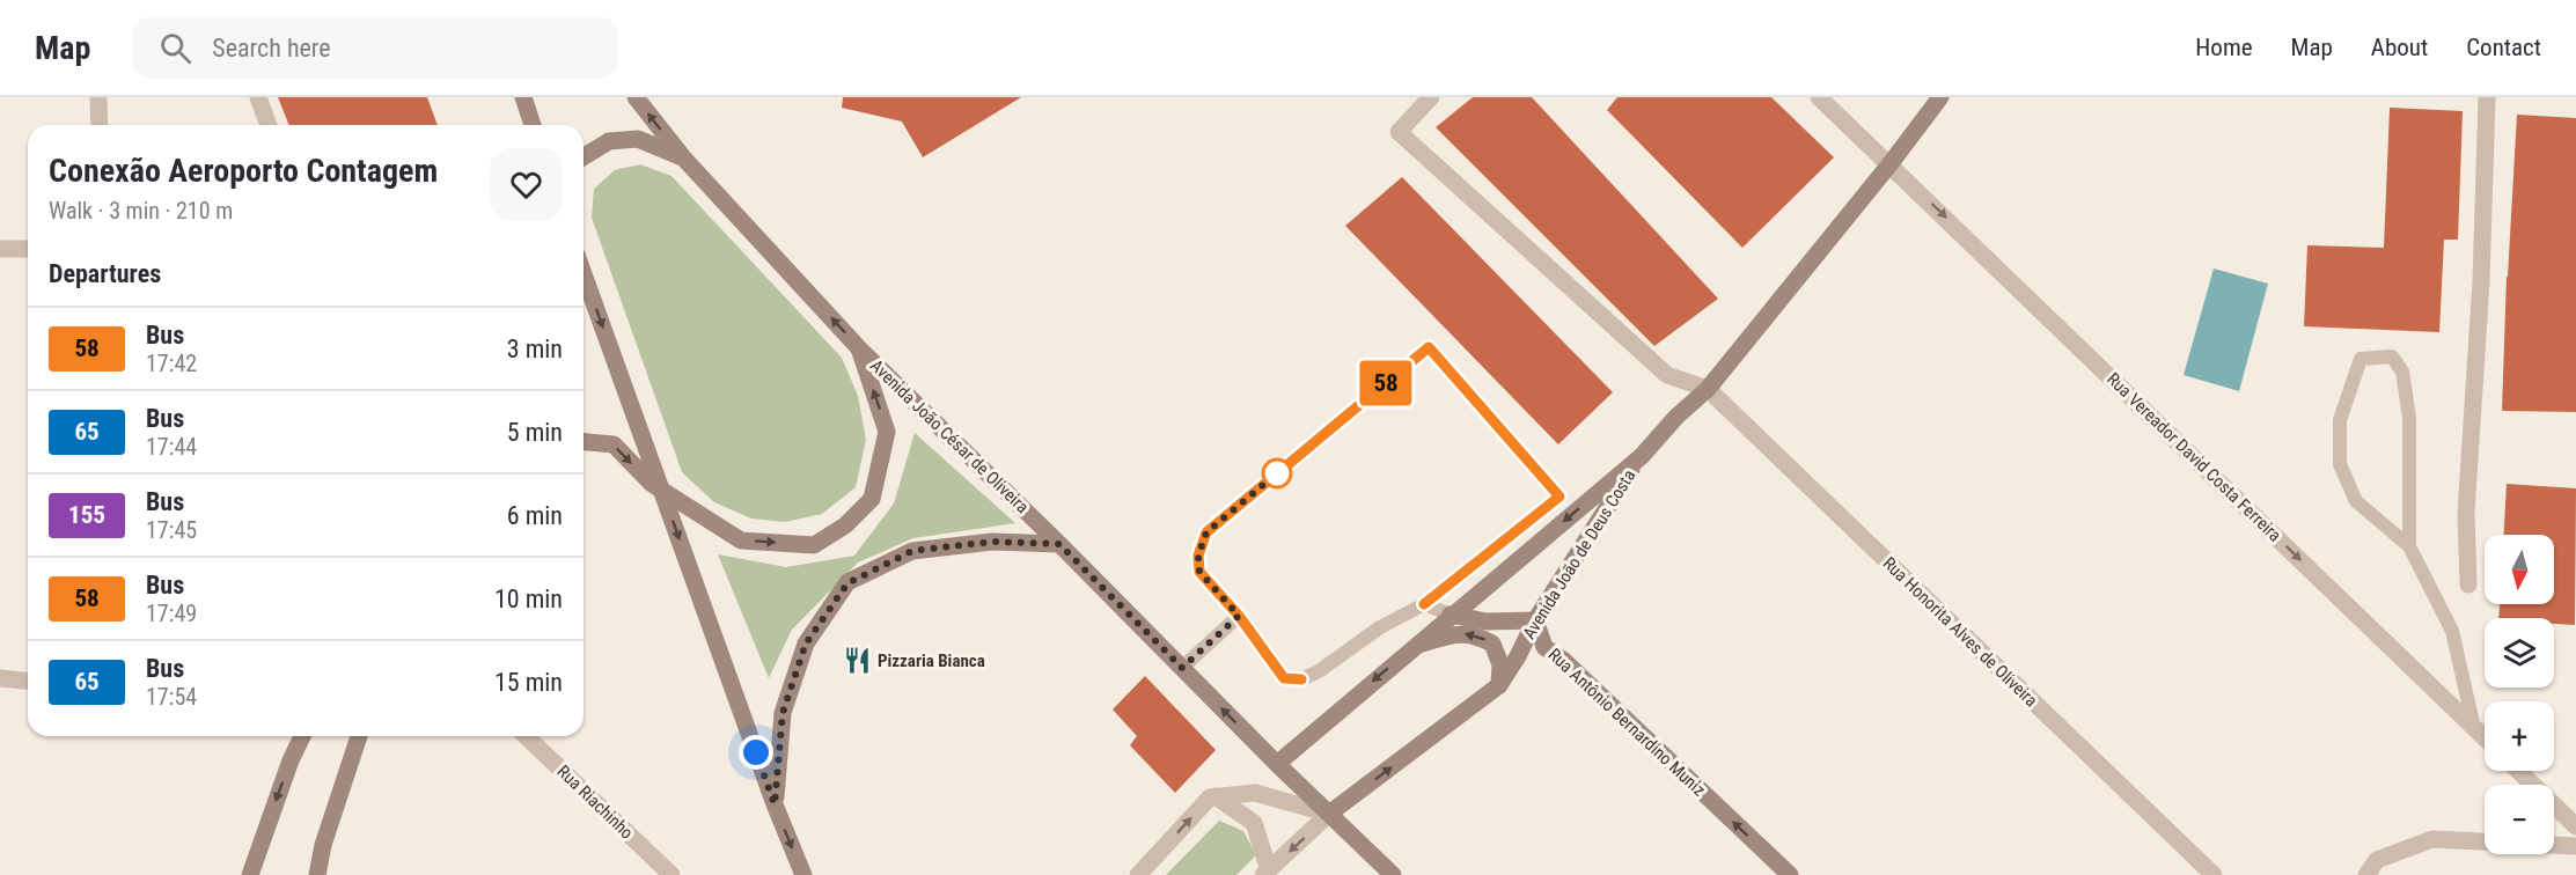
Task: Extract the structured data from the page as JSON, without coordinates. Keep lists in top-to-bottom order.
{
  "streets": {
    "main road": ["Avenida João César de Oliveira", "Avenida João de Deus Costa", "Rua Antônio Bernardino Muniz"],
    "street": ["Rua Vereador David Costa Ferreira", "Rua Honorita Alves de Oliveira", "Rua Riachinho"]
  },
  "crossings": [
    ["Avenida João César de Oliveira", "Avenida João de Deus Costa"],
    ["Rua Vereador David Costa Ferreira", "Avenida João de Deus Costa"],
    ["Avenida João de Deus Costa", "Rua Honorita Alves de Oliveira"],
    ["Avenida João de Deus Costa", "Rua Antônio Bernardino Muniz"]
  ],
  "one_way": ["Avenida João César de Oliveira", "Rua Vereador David Costa Ferreira", "Rua Antônio Bernardino Muniz"],
  "places": {
    "restaurant": ["Pizzaria Bianca"]
  },
  "lines": ["bus line 58"],
  "north": "bottom",
  "page": {
    "header": "Map",
    "search": "Search here",
    "nav": [
      "Home",
      "Map",
      "About",
      "Contact"
    ],
    "on_map": "58",
    "heading": [
      ["Conexão Aeroporto Contagem", "Walk · 3 min · 210 m"],
      "Departures"
    ],
    "list": [
      {
        "mark": "58",
        "name": "Bus",
        "note": "17:42",
        "value": "3 min"
      },
      {
        "mark": "65",
        "name": "Bus",
        "note": "17:44",
        "value": "5 min"
      },
      {
        "mark": "155",
        "name": "Bus",
        "note": "17:45",
        "value": "6 min"
      },
      {
        "mark": "58",
        "name": "Bus",
        "note": "17:49",
        "value": "10 min"
      },
      {
        "mark": "65",
        "name": "Bus",
        "note": "17:54",
        "value": "15 min"
      }
    ],
    "map_buttons": ["+", "−"]
  }
}
